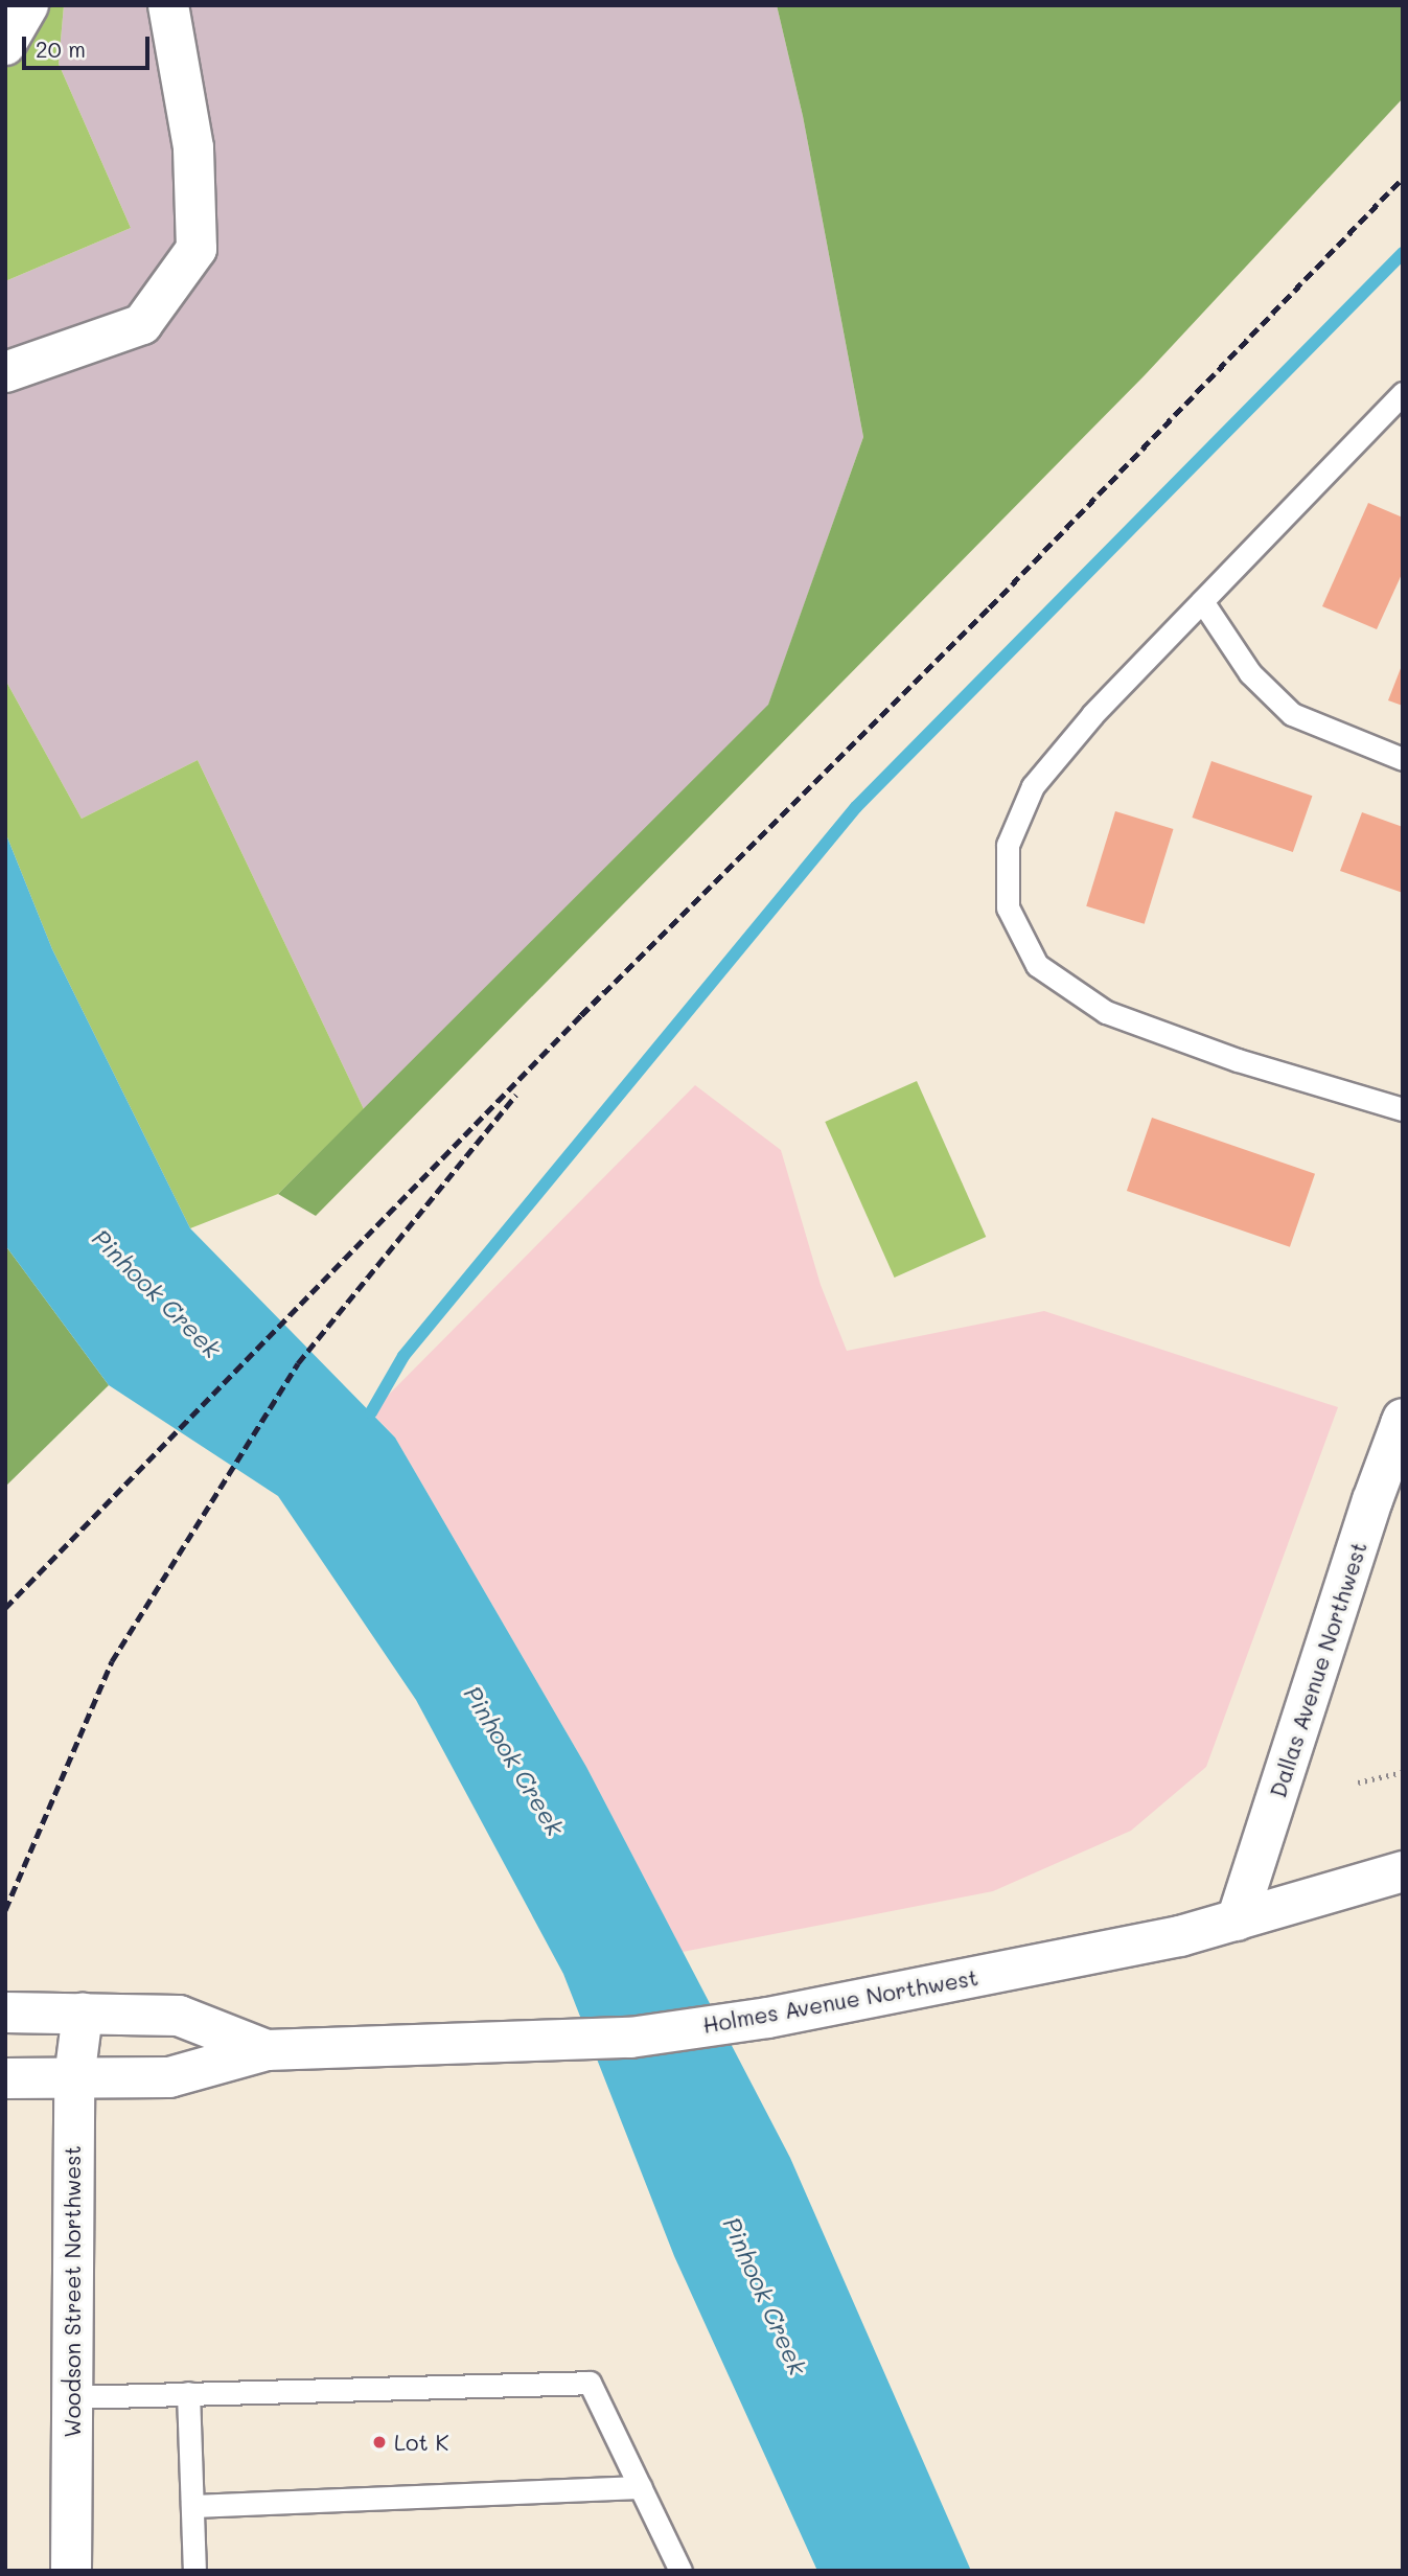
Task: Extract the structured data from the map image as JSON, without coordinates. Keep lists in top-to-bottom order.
{
  "streets": {
    "main road": ["Dallas Avenue Northwest", "Holmes Avenue Northwest", "Woodson Street Northwest"]
  },
  "crossings": [
    ["Dallas Avenue Northwest", "Holmes Avenue Northwest"],
    ["Holmes Avenue Northwest", "Woodson Street Northwest"]
  ],
  "water": ["Pinhook Creek"],
  "places": ["Lot K"],
  "scale_bar": "20 m"
}
